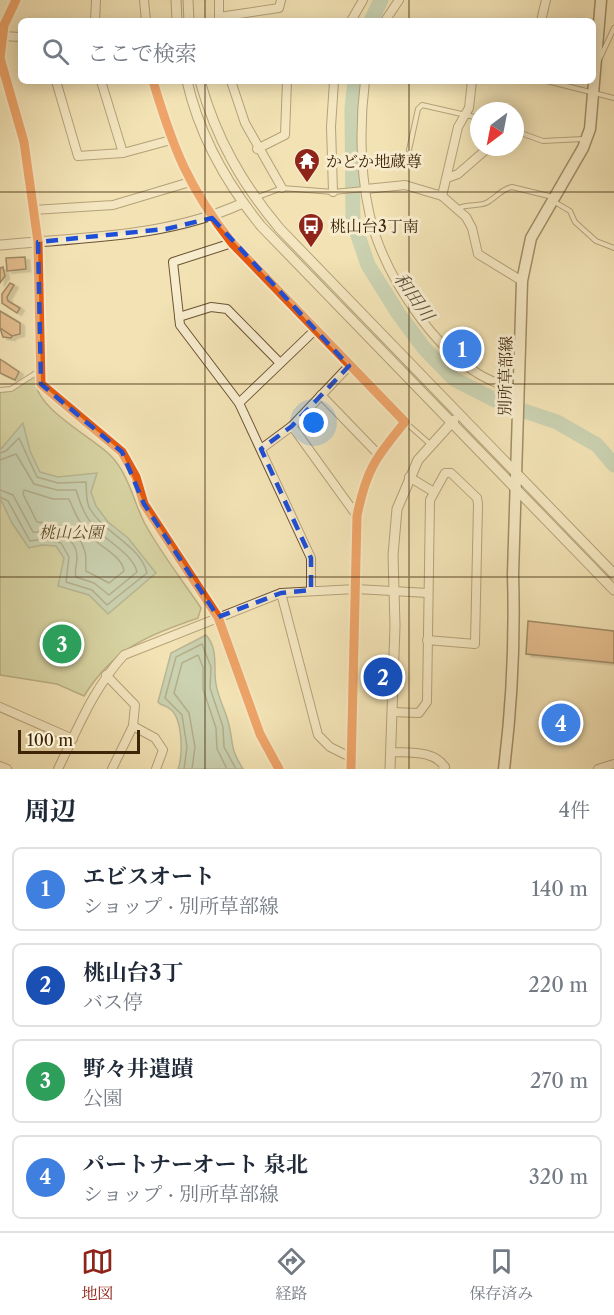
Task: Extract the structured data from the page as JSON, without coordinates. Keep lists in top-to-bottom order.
{
  "streets": {
    "main road": ["別所草部線"]
  },
  "water": ["和田川"],
  "parks": ["桃山公園"],
  "places": {
    "temple": ["かどか地蔵尊"],
    "bus stop": ["桃山台3丁南"]
  },
  "scale_bar": "100 m",
  "north": "bottom left",
  "page": {
    "search": "ここで検索",
    "pins": [
      "1",
      "3",
      "2",
      "4"
    ],
    "scale": "100 m",
    "heading": ["周辺", "4件"],
    "list": [
      {
        "mark": "1",
        "name": "エビスオート",
        "note": "ショップ · 別所草部線",
        "value": "140 m"
      },
      {
        "mark": "2",
        "name": "桃山台3丁",
        "note": "バス停",
        "value": "220 m"
      },
      {
        "mark": "3",
        "name": "野々井遺蹟",
        "note": "公園",
        "value": "270 m"
      },
      {
        "mark": "4",
        "name": "パートナーオート 泉北",
        "note": "ショップ · 別所草部線",
        "value": "320 m"
      }
    ],
    "nav": ["地図", "経路", "保存済み"]
  }
}
